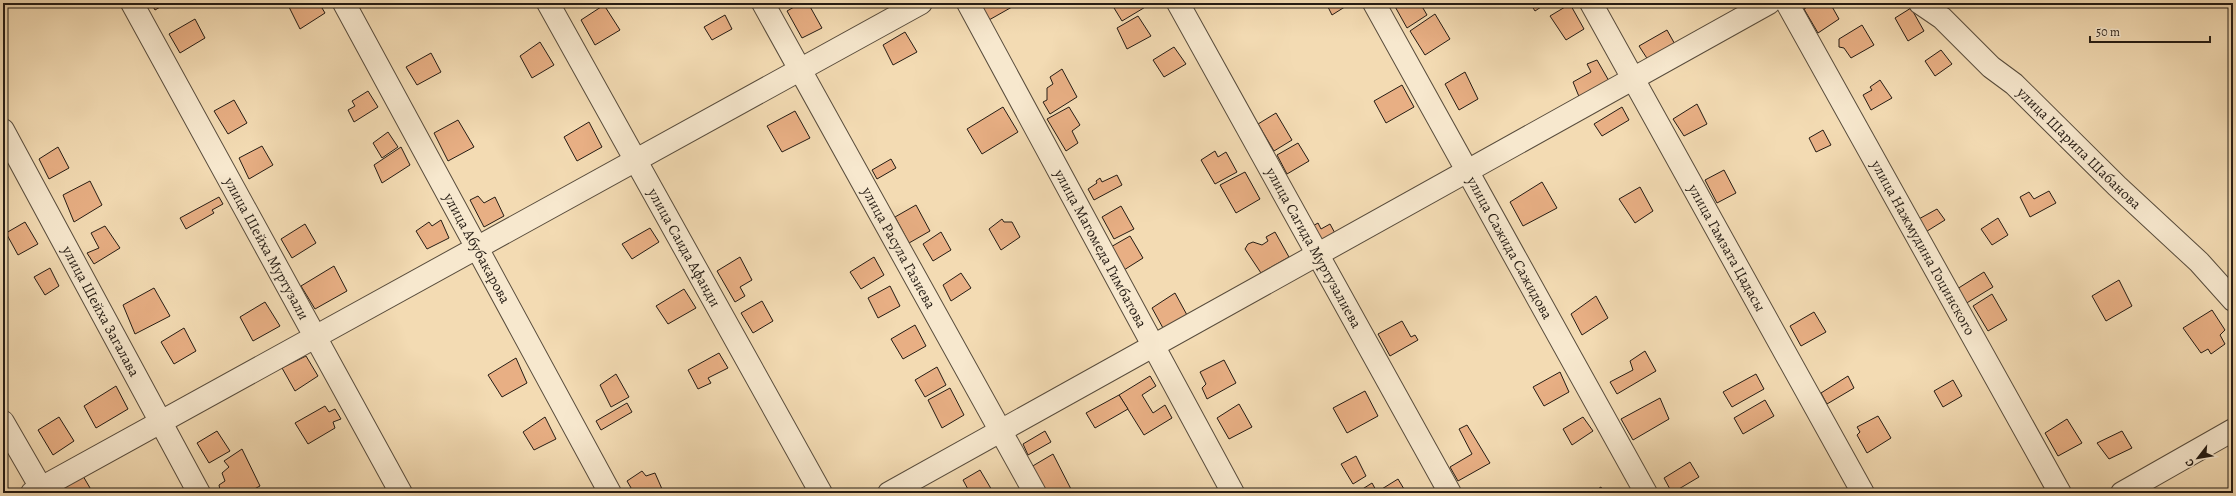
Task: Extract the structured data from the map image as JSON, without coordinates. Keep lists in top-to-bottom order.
{
  "streets": {
    "street": [
      "улица Шарипа Шабанова",
      "улица Шейха Муртузали",
      "улица Абубакарова",
      "улица Саида Афанди",
      "улица Расула Газиева",
      "улица Магомеда Гимбатова",
      "улица Сагида Муртузалиева",
      "улица Сажида Сажидова",
      "улица Гамзата Цадасы",
      "улица Нажмудина Гоцинского",
      "улица Шейха Загалава"
    ]
  },
  "scale_bar": "50 m",
  "north": "bottom left"
}
